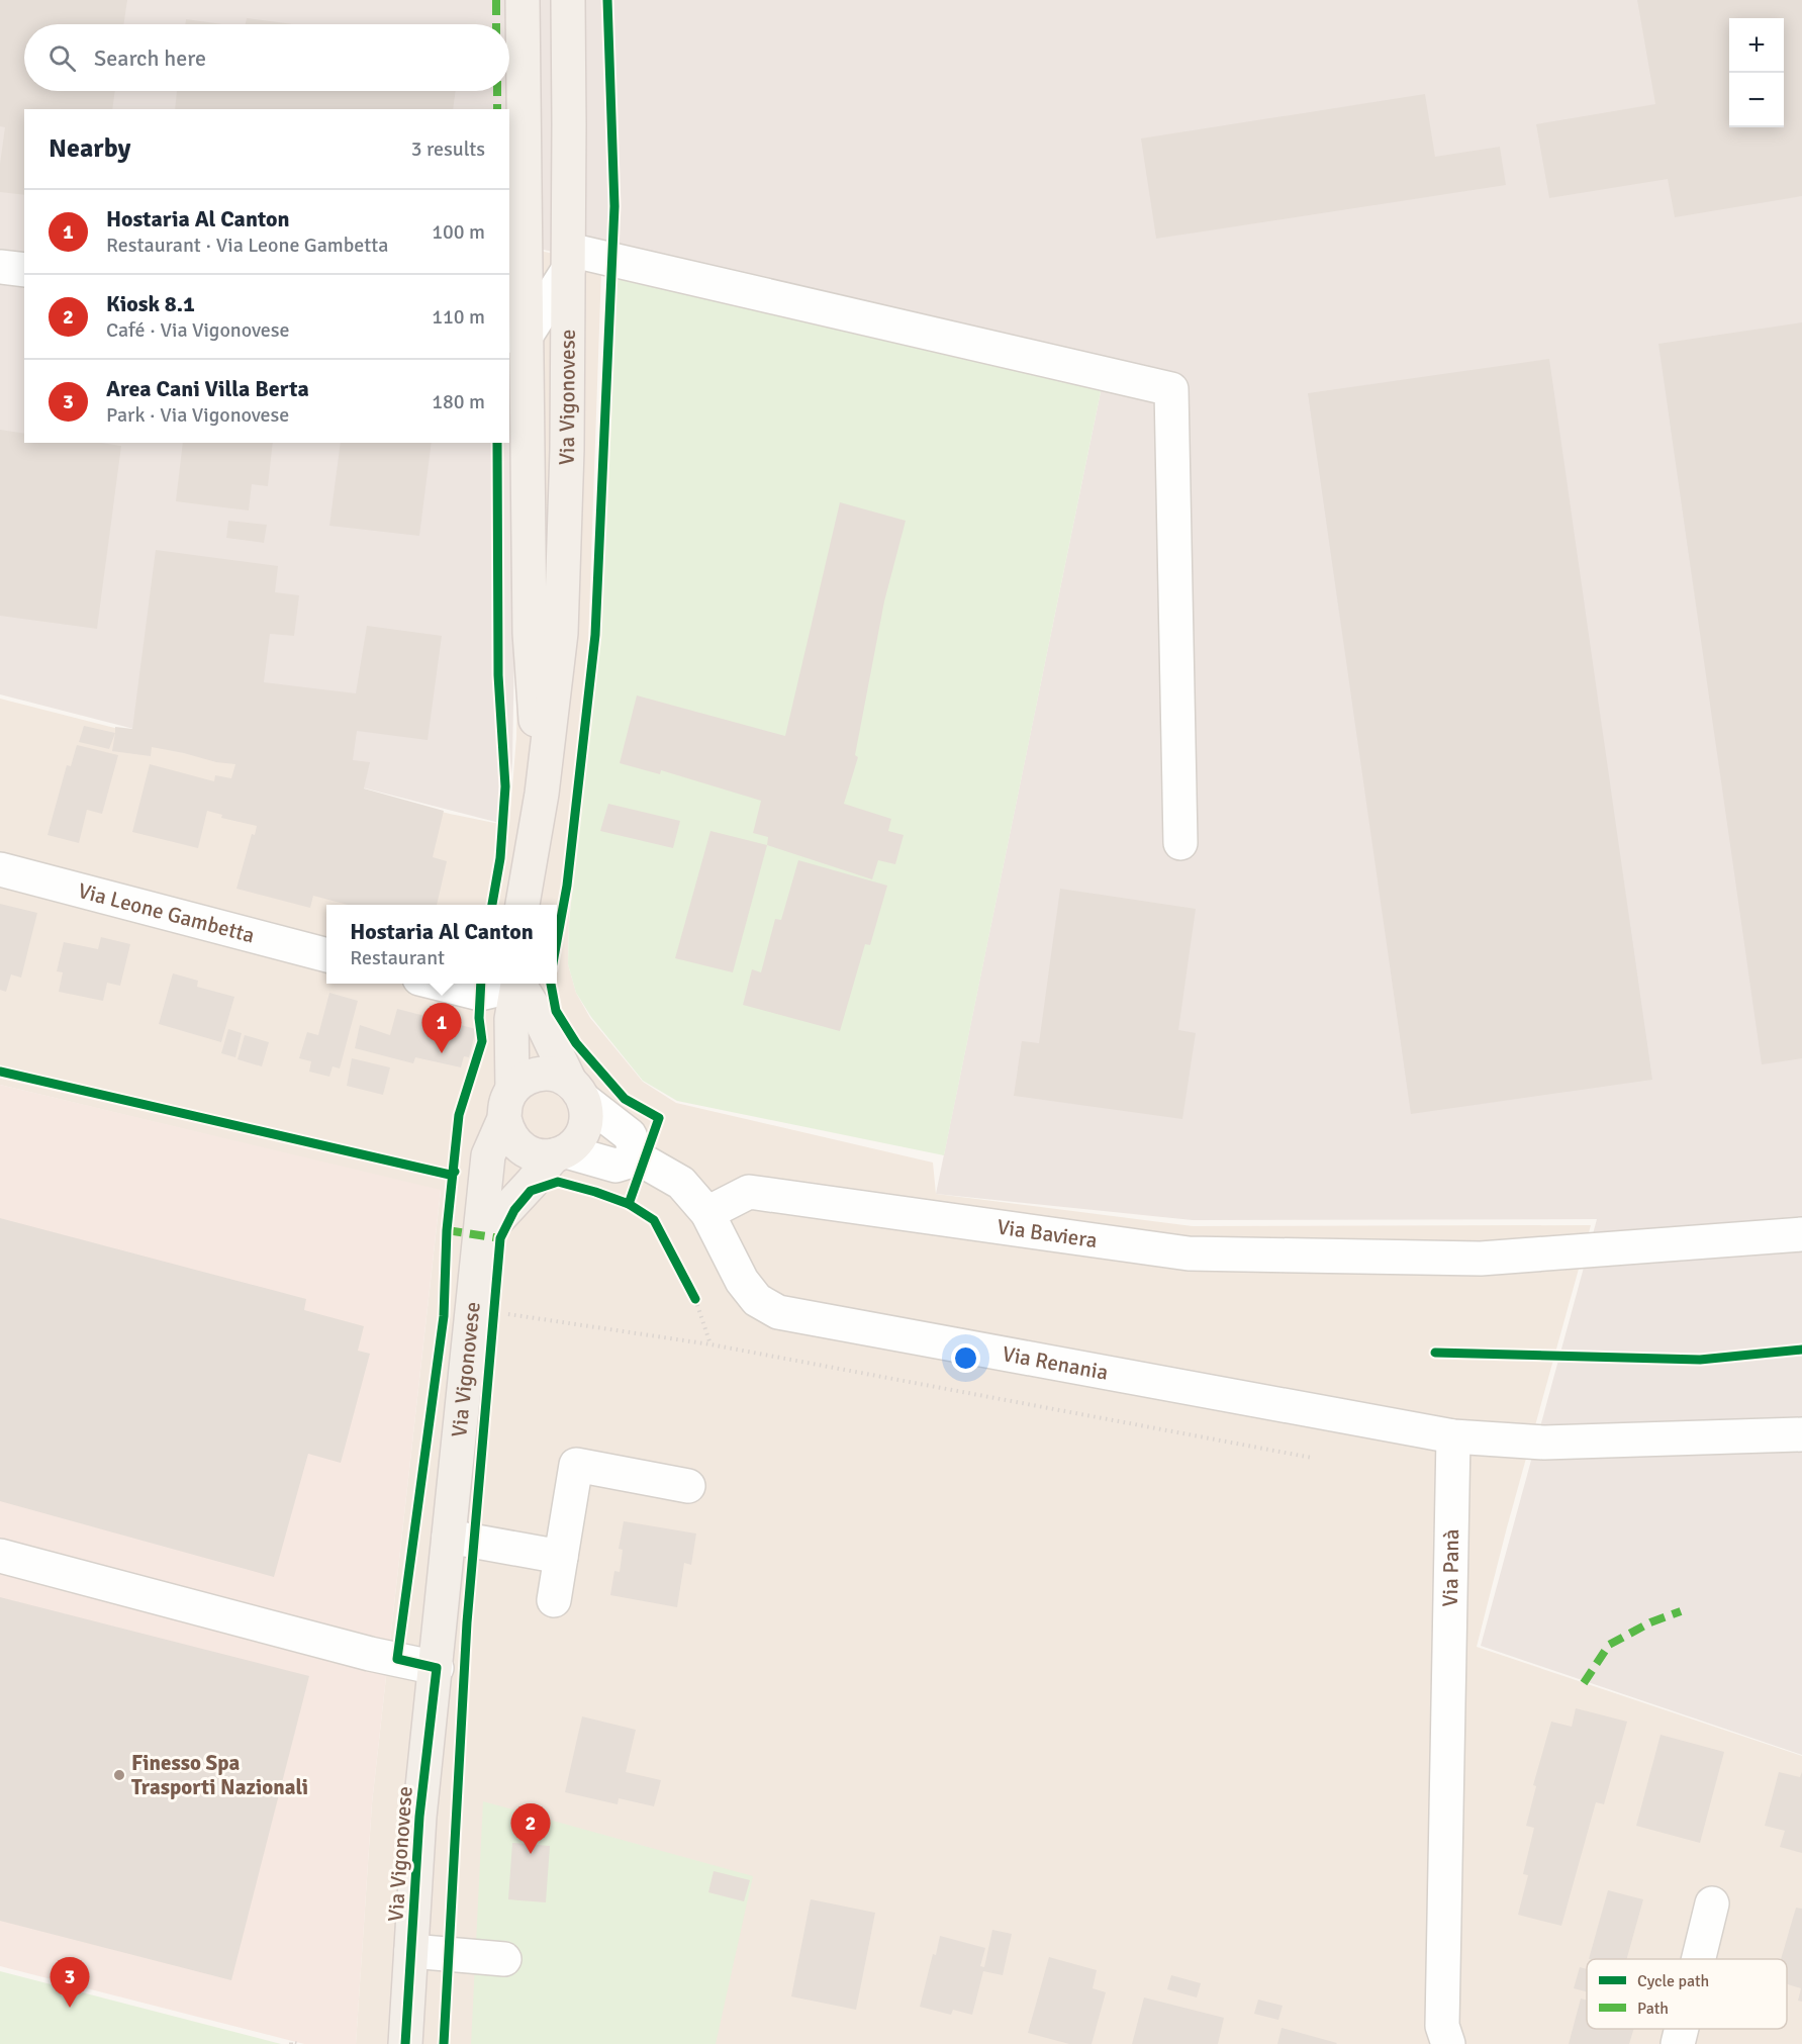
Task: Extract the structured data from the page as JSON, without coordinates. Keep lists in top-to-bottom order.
{
  "streets": {
    "main road": ["Via Vigonovese"],
    "street": [
      "Via Leone Gambetta",
      "Via Baviera",
      "Via Renania",
      "Via Panà"
    ]
  },
  "crossings": [
    ["Via Baviera", "Via Renania"],
    ["Via Renania", "Via Panà"]
  ],
  "places": ["Finesso Spa Trasporti Nazionali"],
  "legend": ["Cycle path", "Path"],
  "page": {
    "map_buttons": ["+", "−"],
    "search": "Search here",
    "heading": ["Nearby", "3 results"],
    "list": [
      {
        "mark": "1",
        "name": "Hostaria Al Canton",
        "note": "Restaurant · Via Leone Gambetta",
        "value": "100 m"
      },
      {
        "mark": "2",
        "name": "Kiosk 8.1",
        "note": "Café · Via Vigonovese",
        "value": "110 m"
      },
      {
        "mark": "3",
        "name": "Area Cani Villa Berta",
        "note": "Park · Via Vigonovese",
        "value": "180 m"
      }
    ],
    "popup": ["Hostaria Al Canton", "Restaurant"],
    "pins": ["1", "2", "3"]
  }
}
